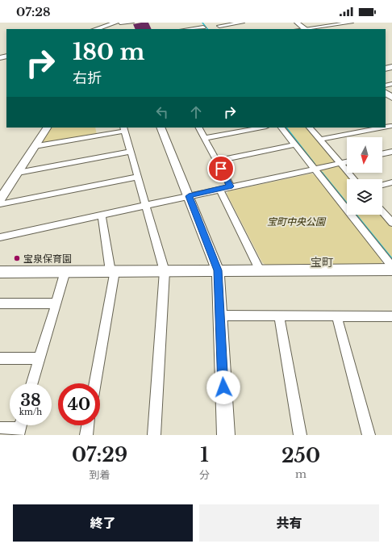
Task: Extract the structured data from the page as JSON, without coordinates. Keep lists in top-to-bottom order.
{
  "districts": ["宝町"],
  "parks": ["宝町中央公園"],
  "places": ["宝泉保育園"],
  "north": "bottom",
  "page": {
    "status": "07:28",
    "turn": ["180 m", "右折"],
    "speed": "38 km/h",
    "limit": "40",
    "eta": [
      "07:29",
      "到着",
      "1",
      "分",
      "250",
      "m"
    ],
    "buttons": ["終了", "共有"]
  }
}
